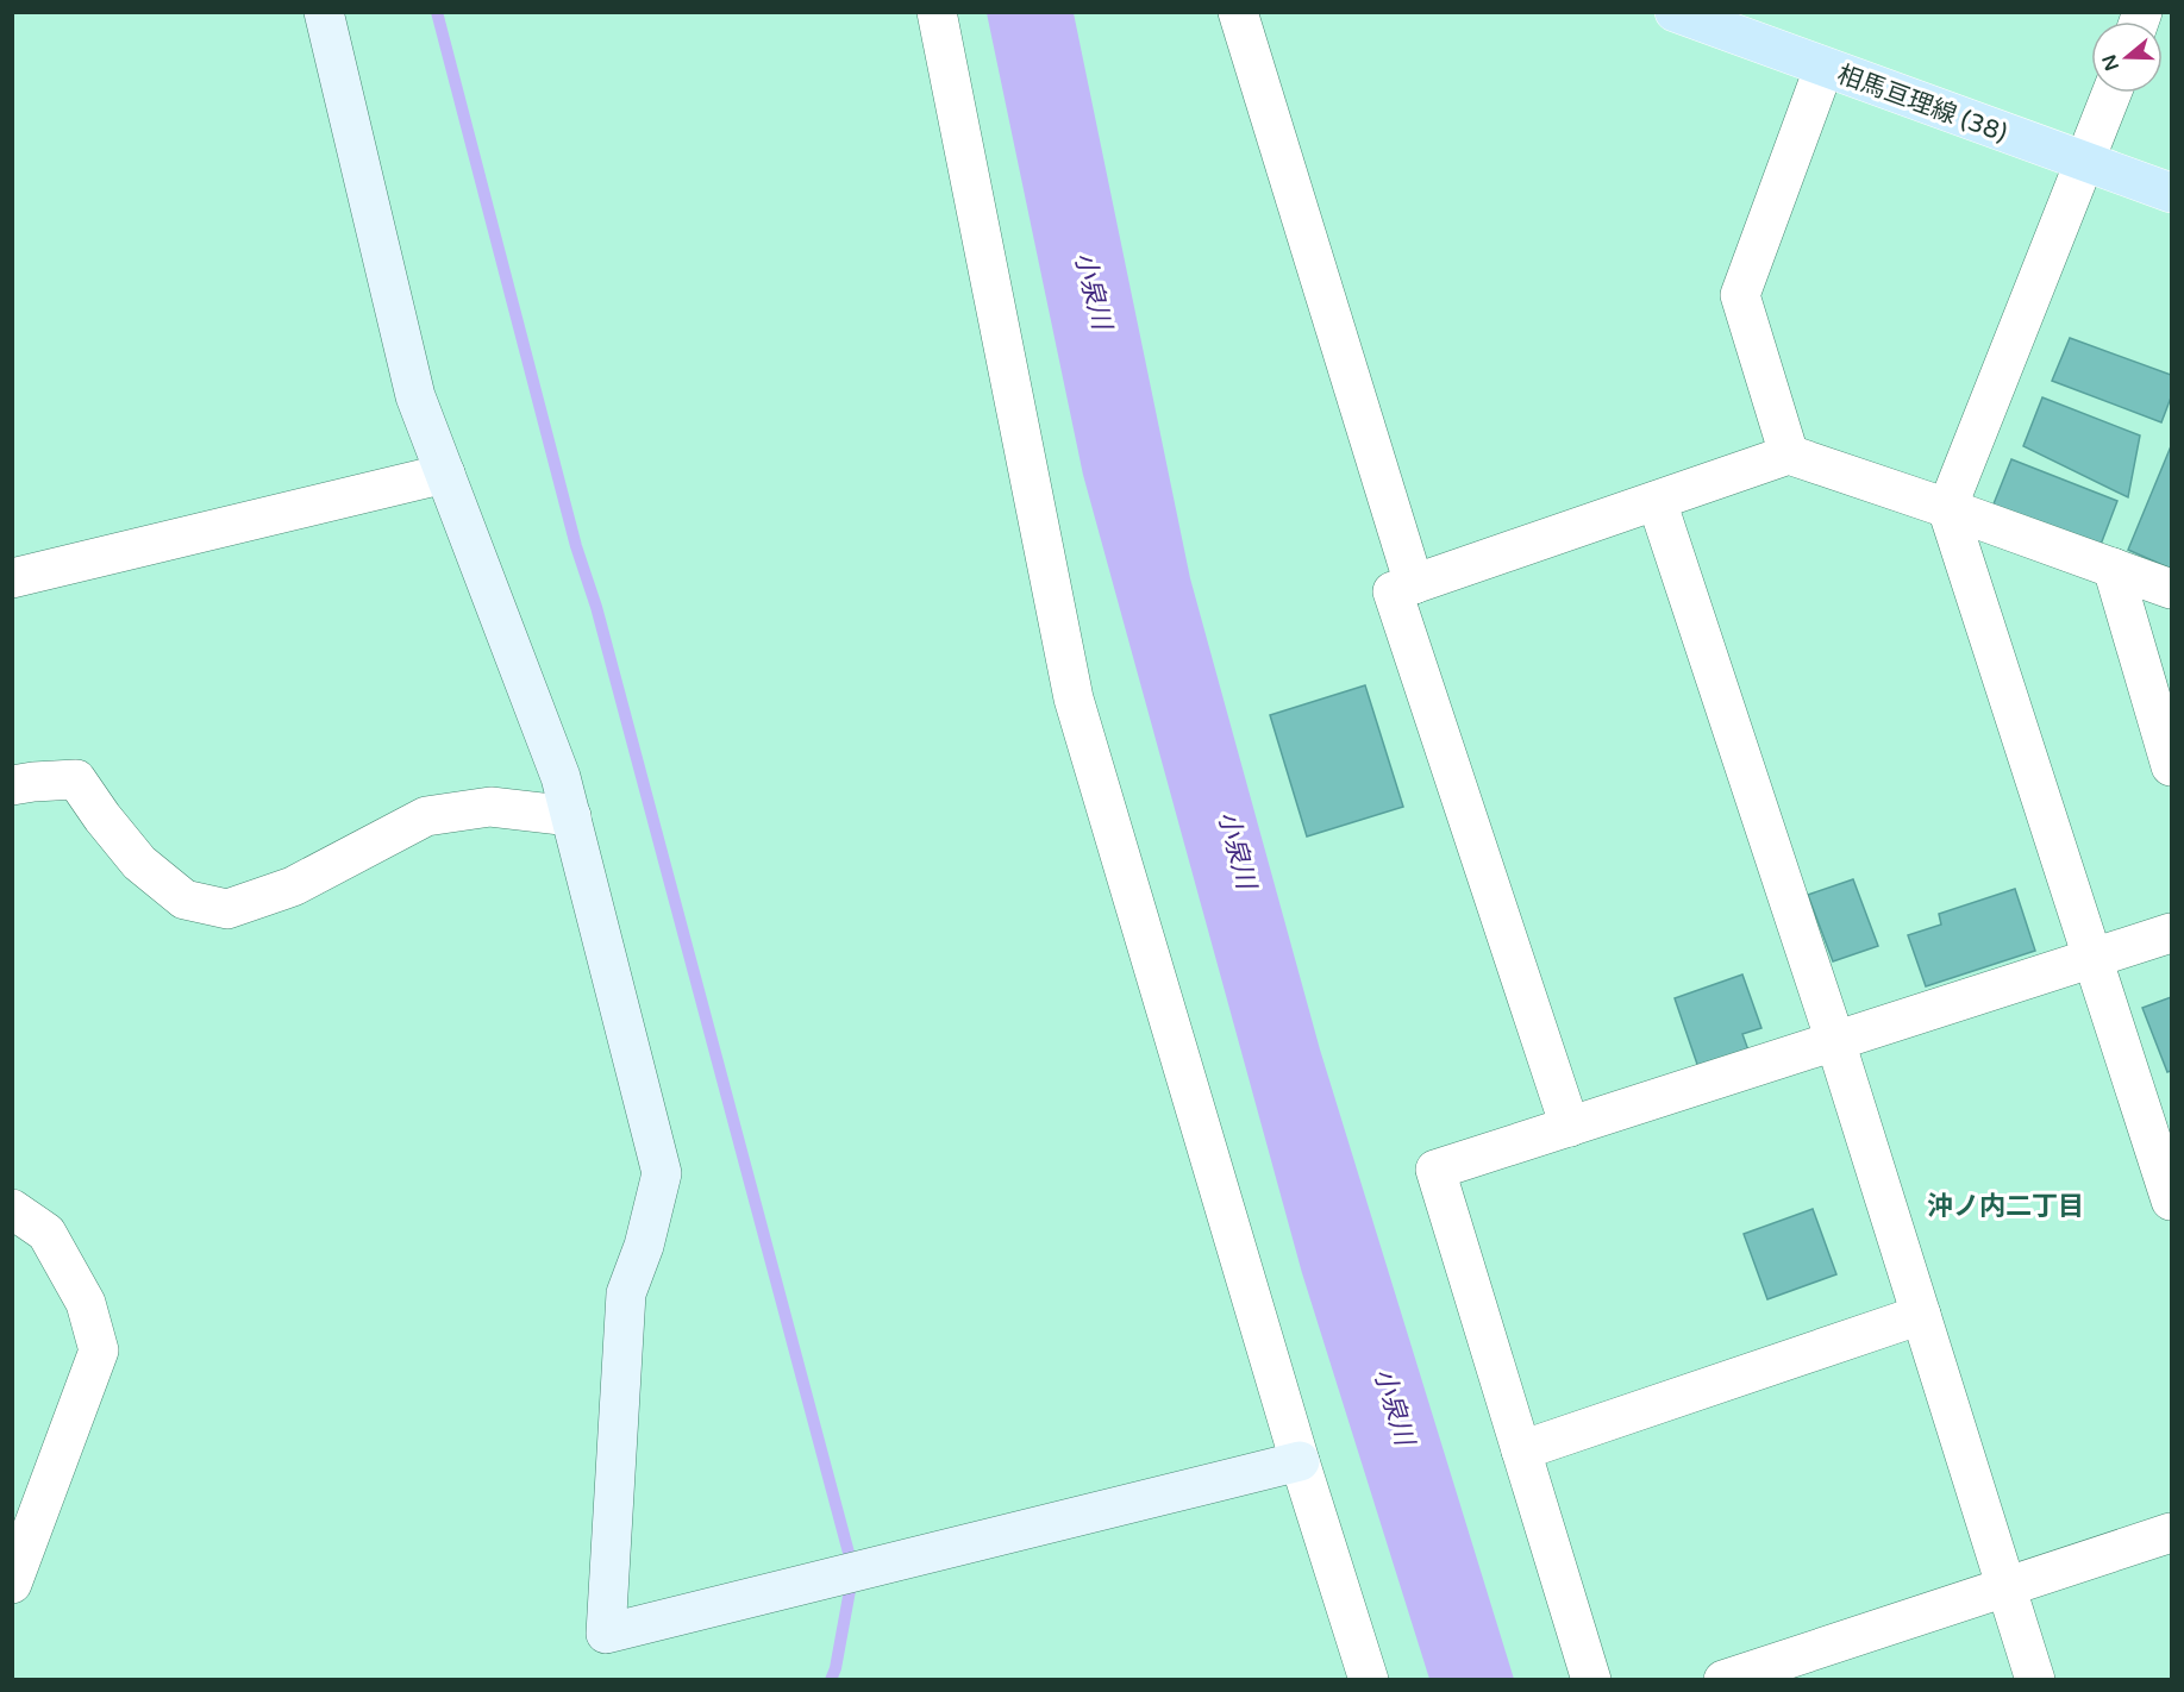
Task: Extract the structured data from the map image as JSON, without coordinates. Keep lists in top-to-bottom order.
{
  "streets": {
    "main road": ["相馬亘理線 (38)"]
  },
  "districts": ["沖ノ内二丁目"],
  "water": ["小泉川"],
  "north": "left"
}
